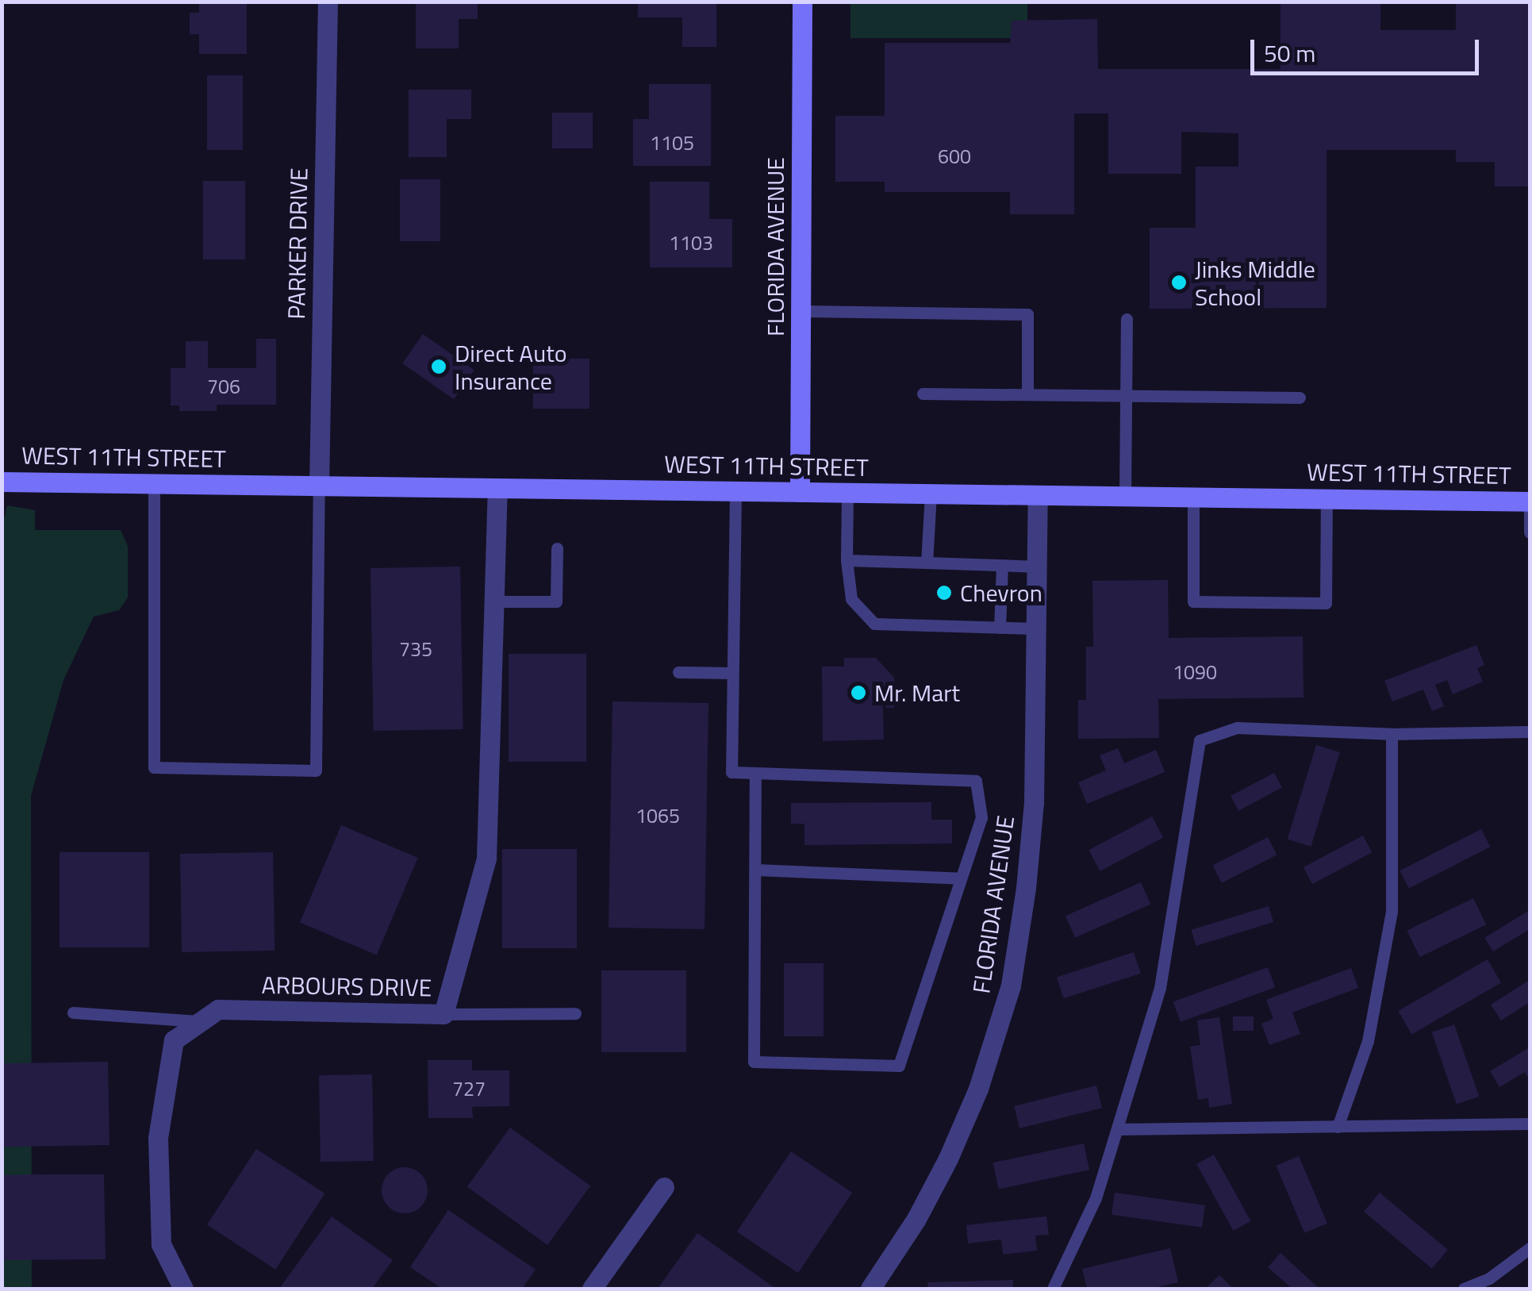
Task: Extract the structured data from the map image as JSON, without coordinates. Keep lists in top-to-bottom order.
{
  "streets": {
    "main road": ["FLORIDA AVENUE", "WEST 11TH STREET"],
    "street": ["PARKER DRIVE", "ARBOURS DRIVE"]
  },
  "crossings": [
    ["PARKER DRIVE", "WEST 11TH STREET"],
    ["FLORIDA AVENUE", "WEST 11TH STREET"],
    ["WEST 11TH STREET", "ARBOURS DRIVE"]
  ],
  "places": [
    "Jinks Middle School",
    "Direct Auto Insurance",
    "Chevron",
    "Mr. Mart"
  ],
  "house_numbers": [
    "1105",
    "600",
    "1103",
    "706",
    "735",
    "1090",
    "1065",
    "727"
  ],
  "scale_bar": "50 m"
}
